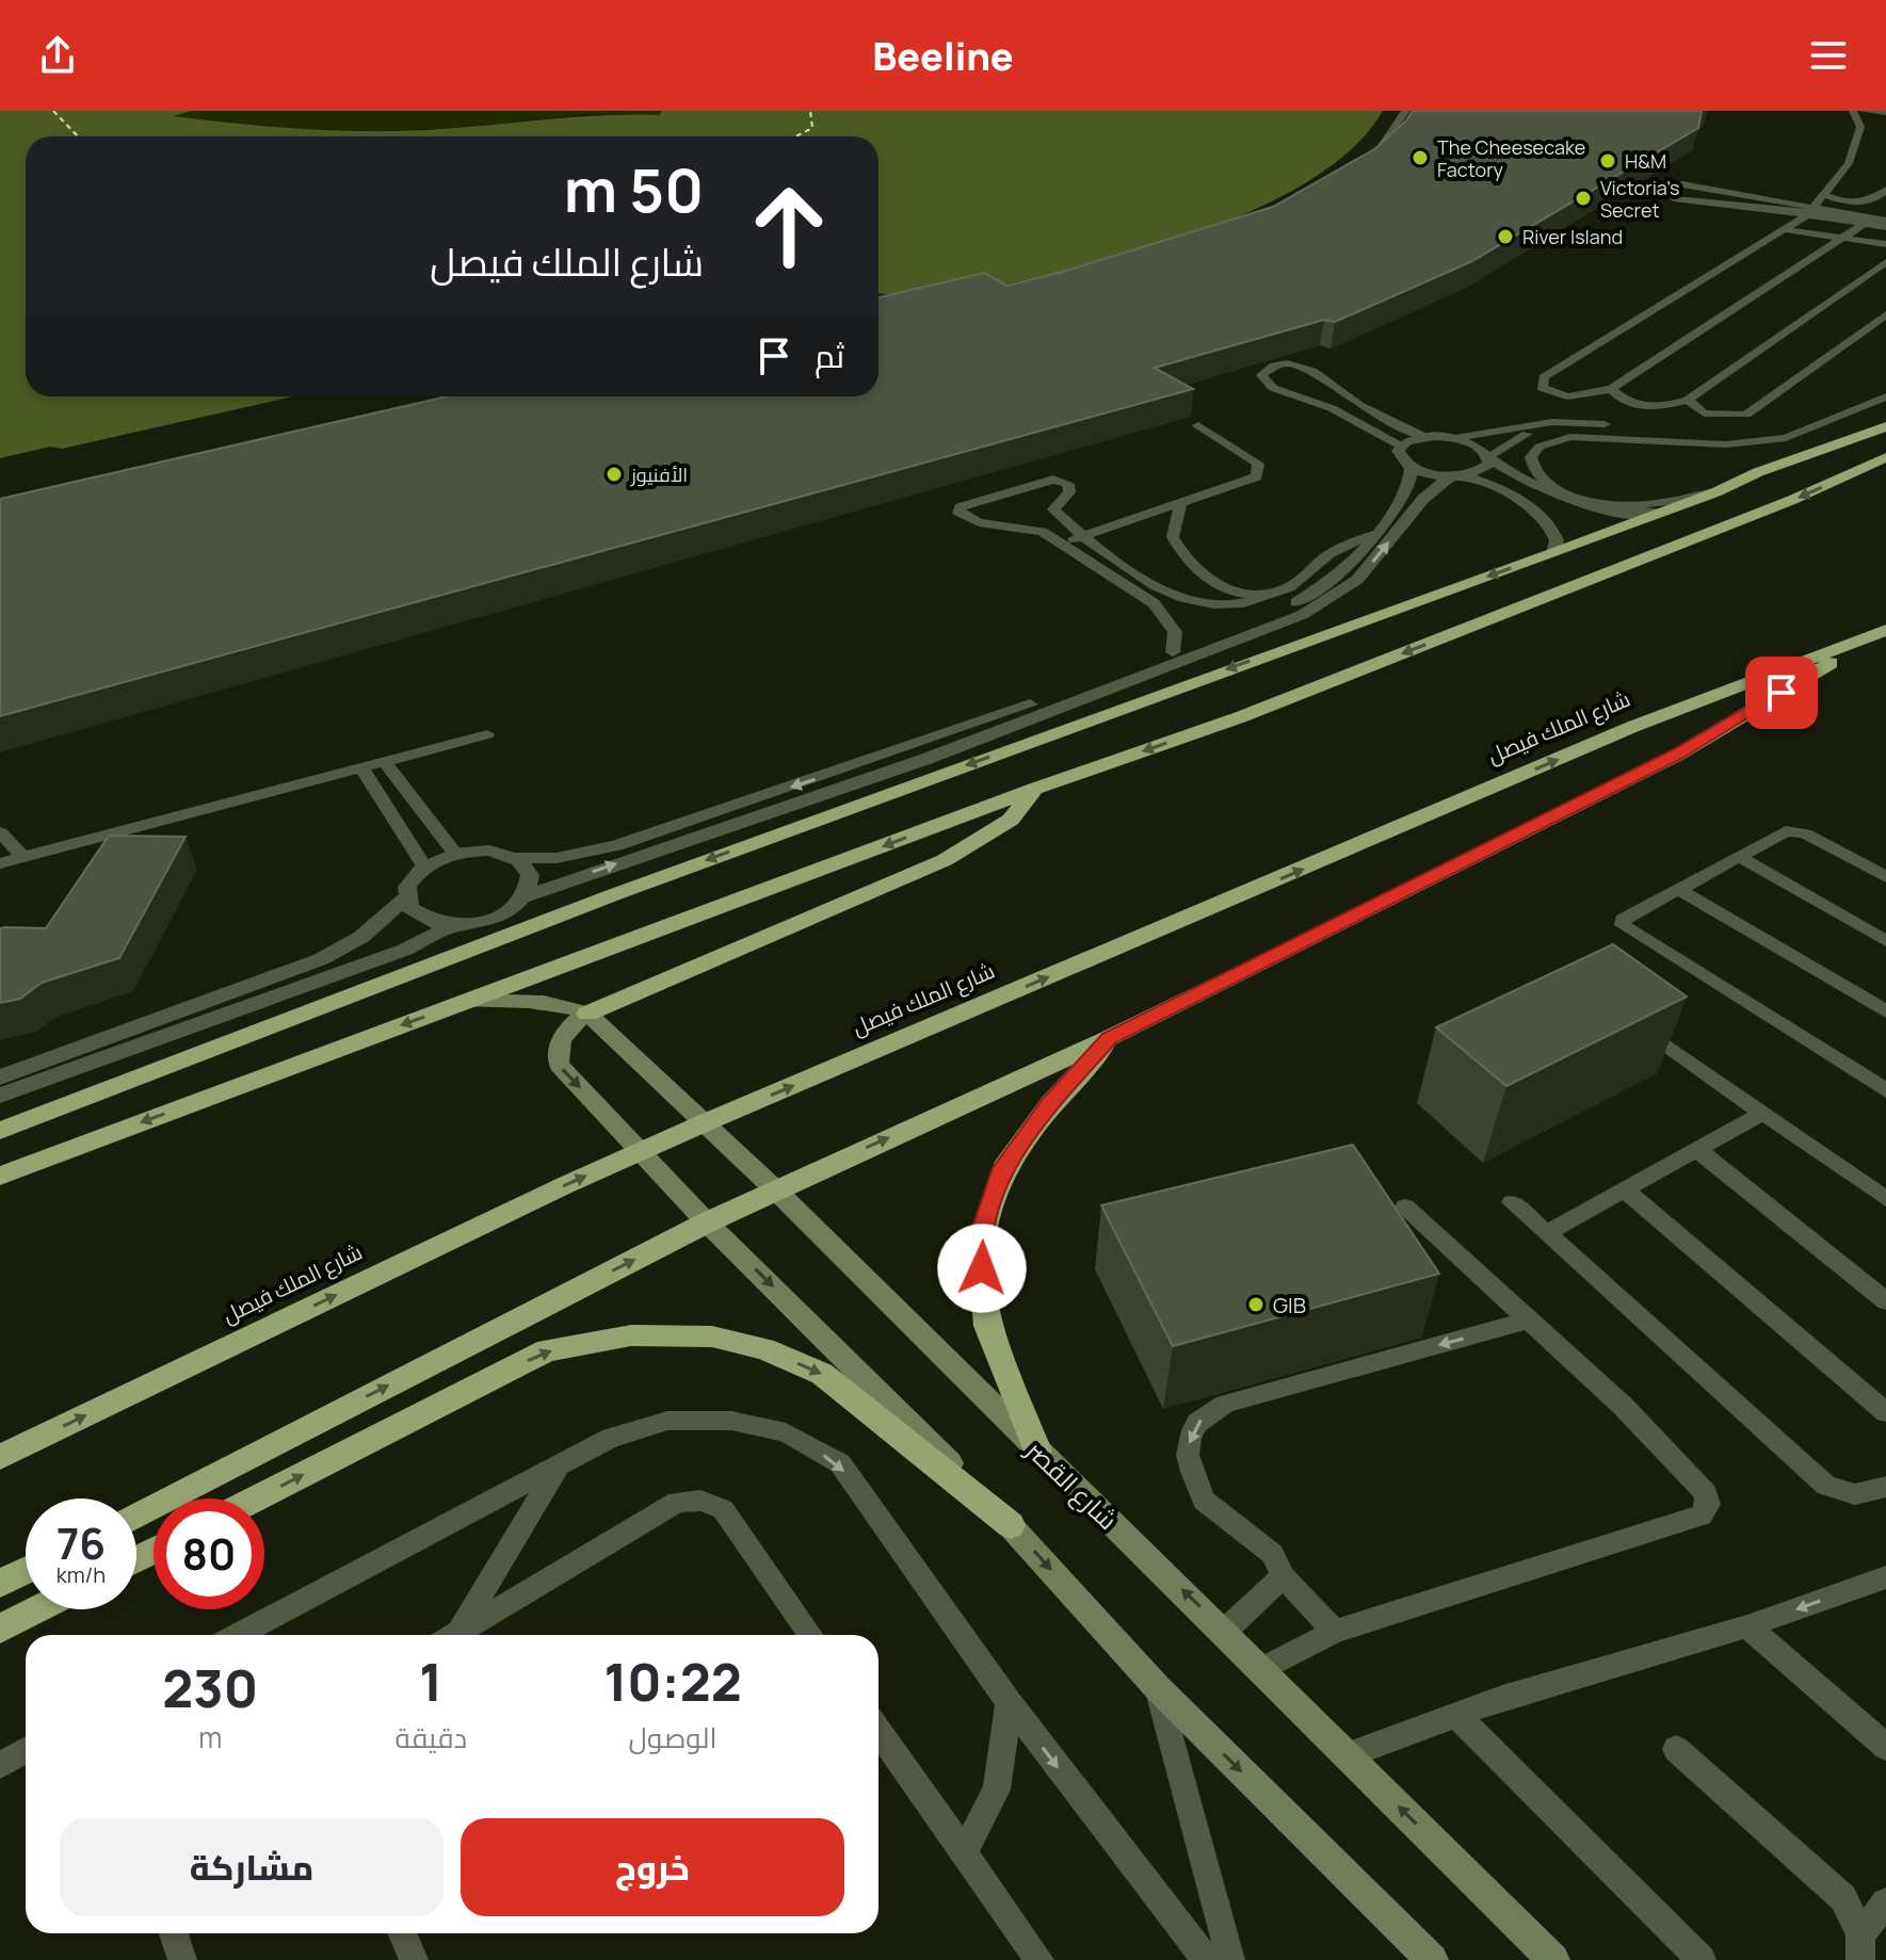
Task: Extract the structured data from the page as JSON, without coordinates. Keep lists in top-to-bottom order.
{
  "streets": {
    "highway": ["شارع الملك فيصل"],
    "main road": ["شارع القصر"]
  },
  "crossings": [
    ["شارع الملك فيصل", "شارع القصر"]
  ],
  "places": [
    "The Cheesecake Factory",
    "H&M",
    "Victoria's Secret",
    "River Island",
    "الأفنيوز",
    "GIB"
  ],
  "page": {
    "header": "Beeline",
    "turn": ["50 m", "شارع الملك فيصل"],
    "then": "ثم",
    "speed": "76 km/h",
    "limit": "80",
    "eta": [
      "10:22",
      "الوصول",
      "1",
      "دقيقة",
      "230",
      "m"
    ],
    "buttons": ["خروج", "مشاركة"]
  }
}
